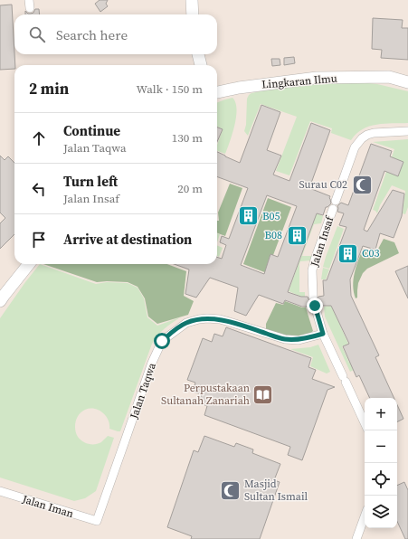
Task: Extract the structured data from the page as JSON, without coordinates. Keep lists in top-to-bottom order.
{
  "streets": {
    "street": [
      "Lingkaran Ilmu",
      "Jalan Insaf",
      "Jalan Taqwa",
      "Jalan Iman"
    ]
  },
  "crossings": [
    ["Jalan Taqwa", "Jalan Iman"]
  ],
  "places": {
    "mosque": ["Surau C02", "Masjid Sultan Ismail"],
    "building": ["B05", "B08", "C03"],
    "library": ["Perpustakaan Sultanah Zanariah"]
  },
  "page": {
    "search": "Search here",
    "heading": ["2 min", "Walk · 150 m"],
    "list": [
      ["Continue", "Jalan Taqwa", "130 m"],
      ["Turn left", "Jalan Insaf", "20 m"],
      "Arrive at destination"
    ],
    "map_buttons": ["+", "−"]
  }
}
